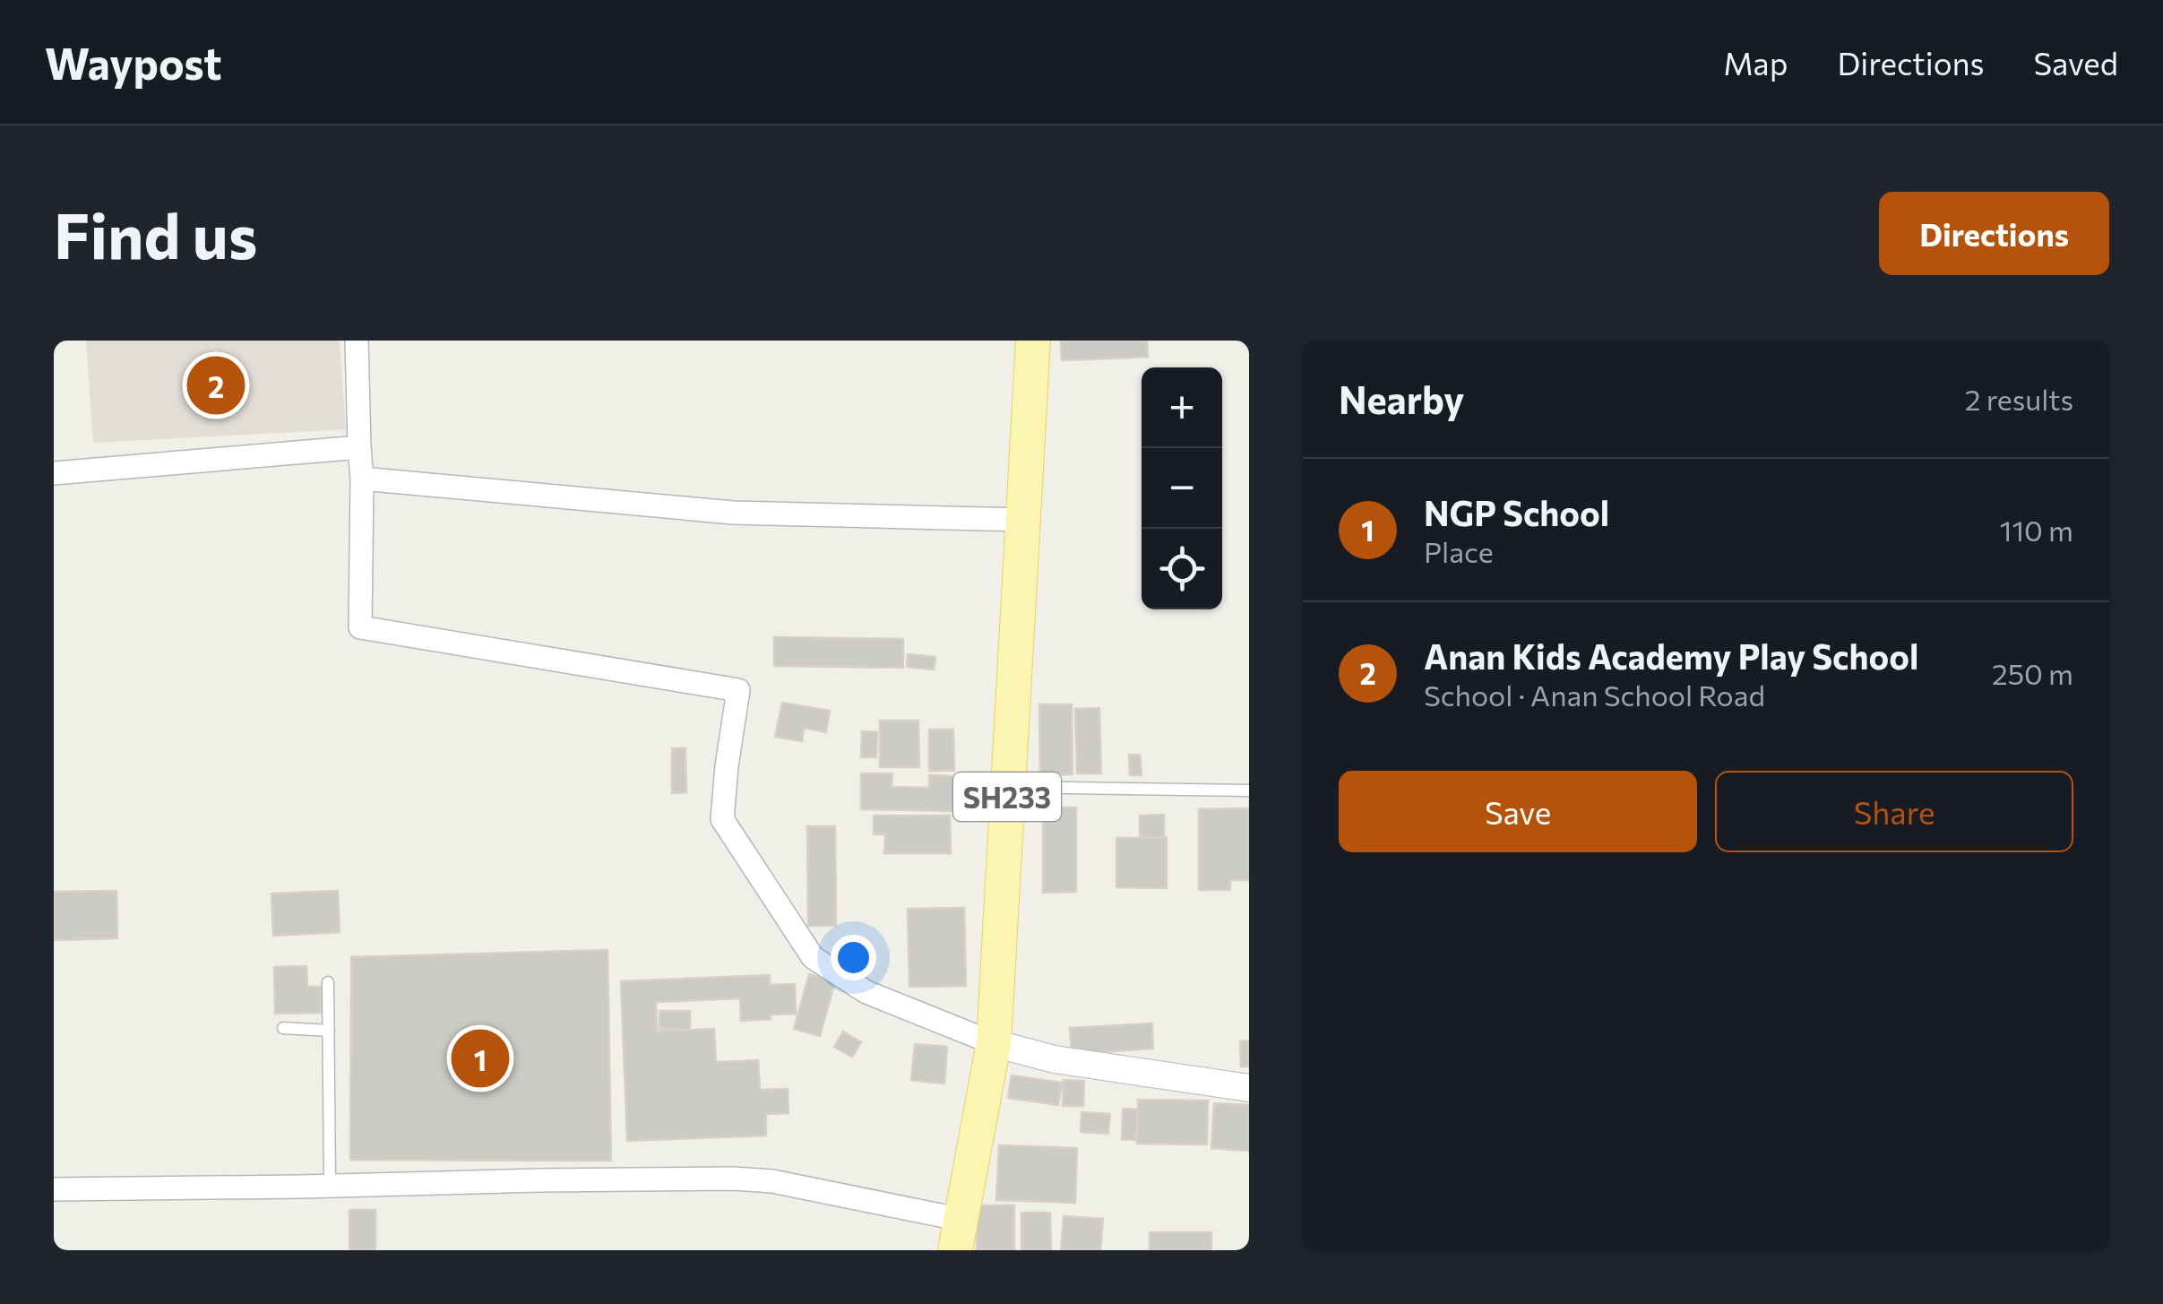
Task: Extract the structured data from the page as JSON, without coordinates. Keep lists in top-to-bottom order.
{
  "streets": {
    "main road": ["SH233"]
  },
  "page": {
    "header": "Waypost",
    "nav": ["Map", "Directions", "Saved"],
    "buttons": [
      "Directions",
      ["Save", "Share"]
    ],
    "title": "Find us",
    "heading": ["Nearby", "2 results"],
    "pins": ["2", "1"],
    "map_buttons": ["+", "−"],
    "list": [
      {
        "mark": "1",
        "name": "NGP School",
        "note": "Place",
        "value": "110 m"
      },
      {
        "mark": "2",
        "name": "Anan Kids Academy Play School",
        "note": "School · Anan School Road",
        "value": "250 m"
      }
    ]
  }
}
